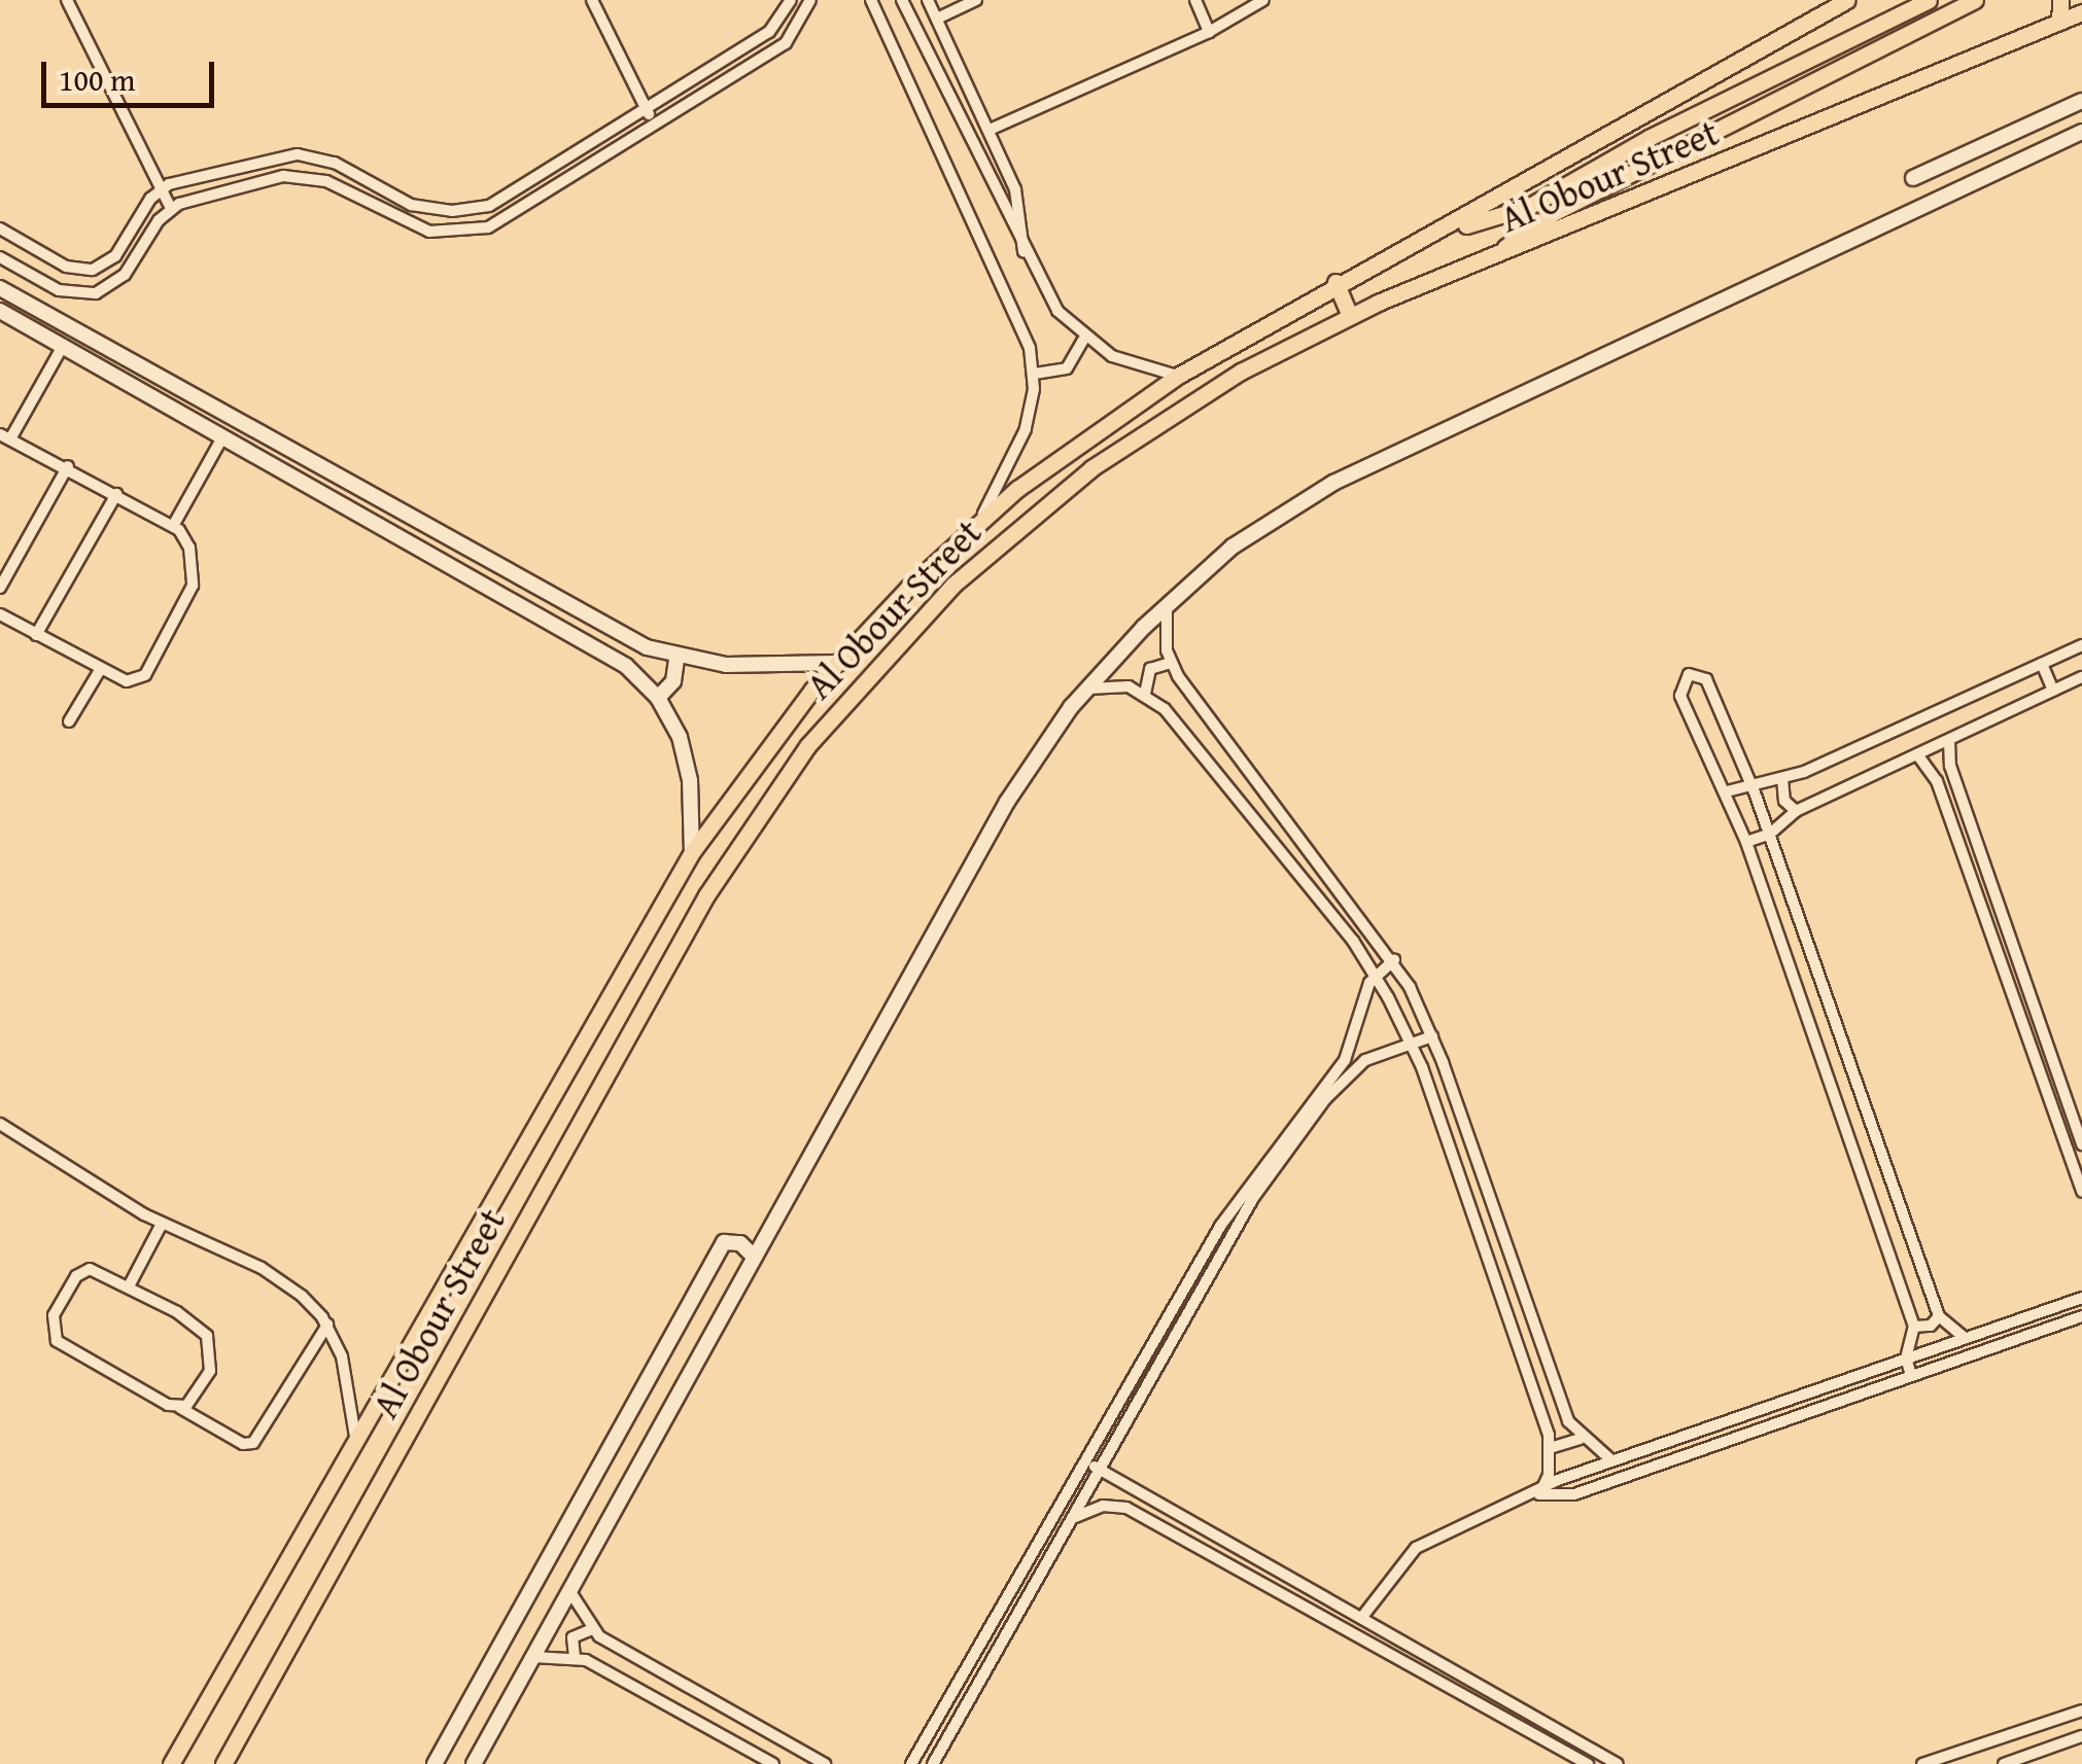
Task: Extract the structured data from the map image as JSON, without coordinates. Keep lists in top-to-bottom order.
{
  "streets": {
    "main road": ["Al Obour Street"]
  },
  "scale_bar": "100 m"
}
